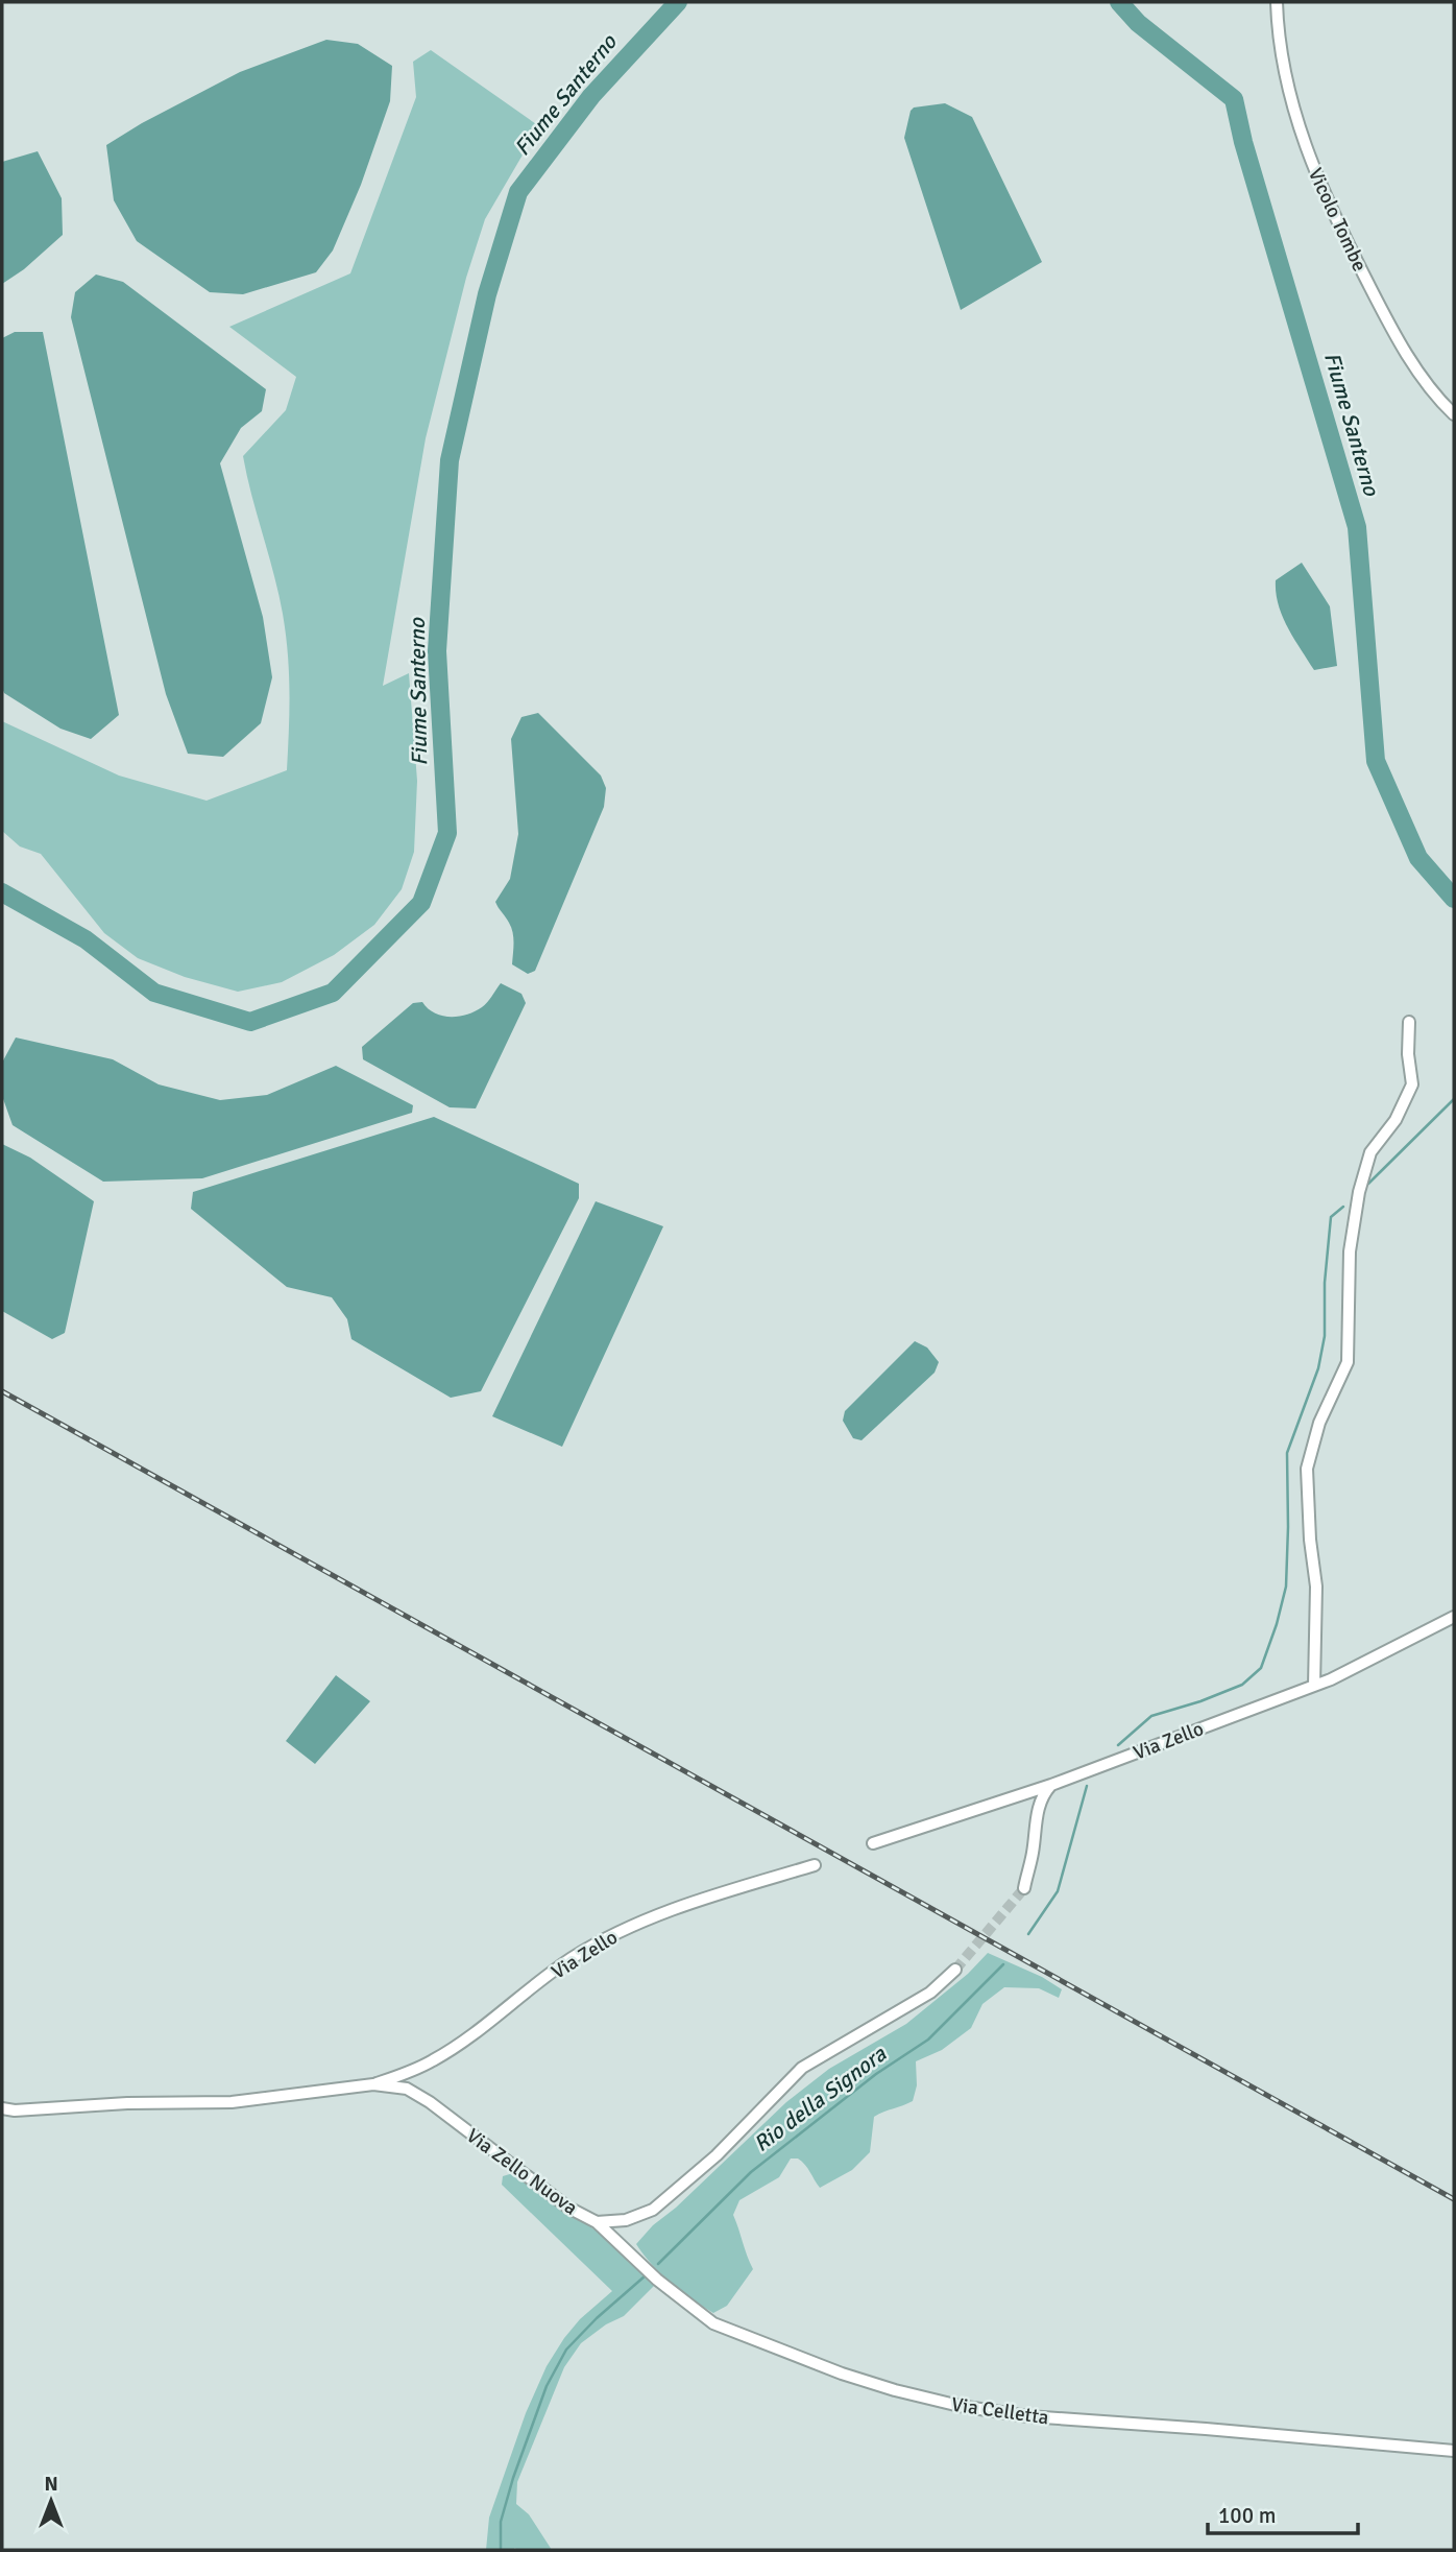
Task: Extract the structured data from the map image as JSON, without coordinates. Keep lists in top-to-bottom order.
{
  "streets": {
    "street": [
      "Vicolo Tombe",
      "Via Zello",
      "Via Zello Nuova",
      "Via Celletta"
    ]
  },
  "crossings": [
    ["Via Zello", "Via Zello Nuova"],
    ["Via Zello Nuova", "Via Celletta"]
  ],
  "water": ["Fiume Santerno", "Rio della Signora"],
  "scale_bar": "100 m",
  "north": "top"
}
